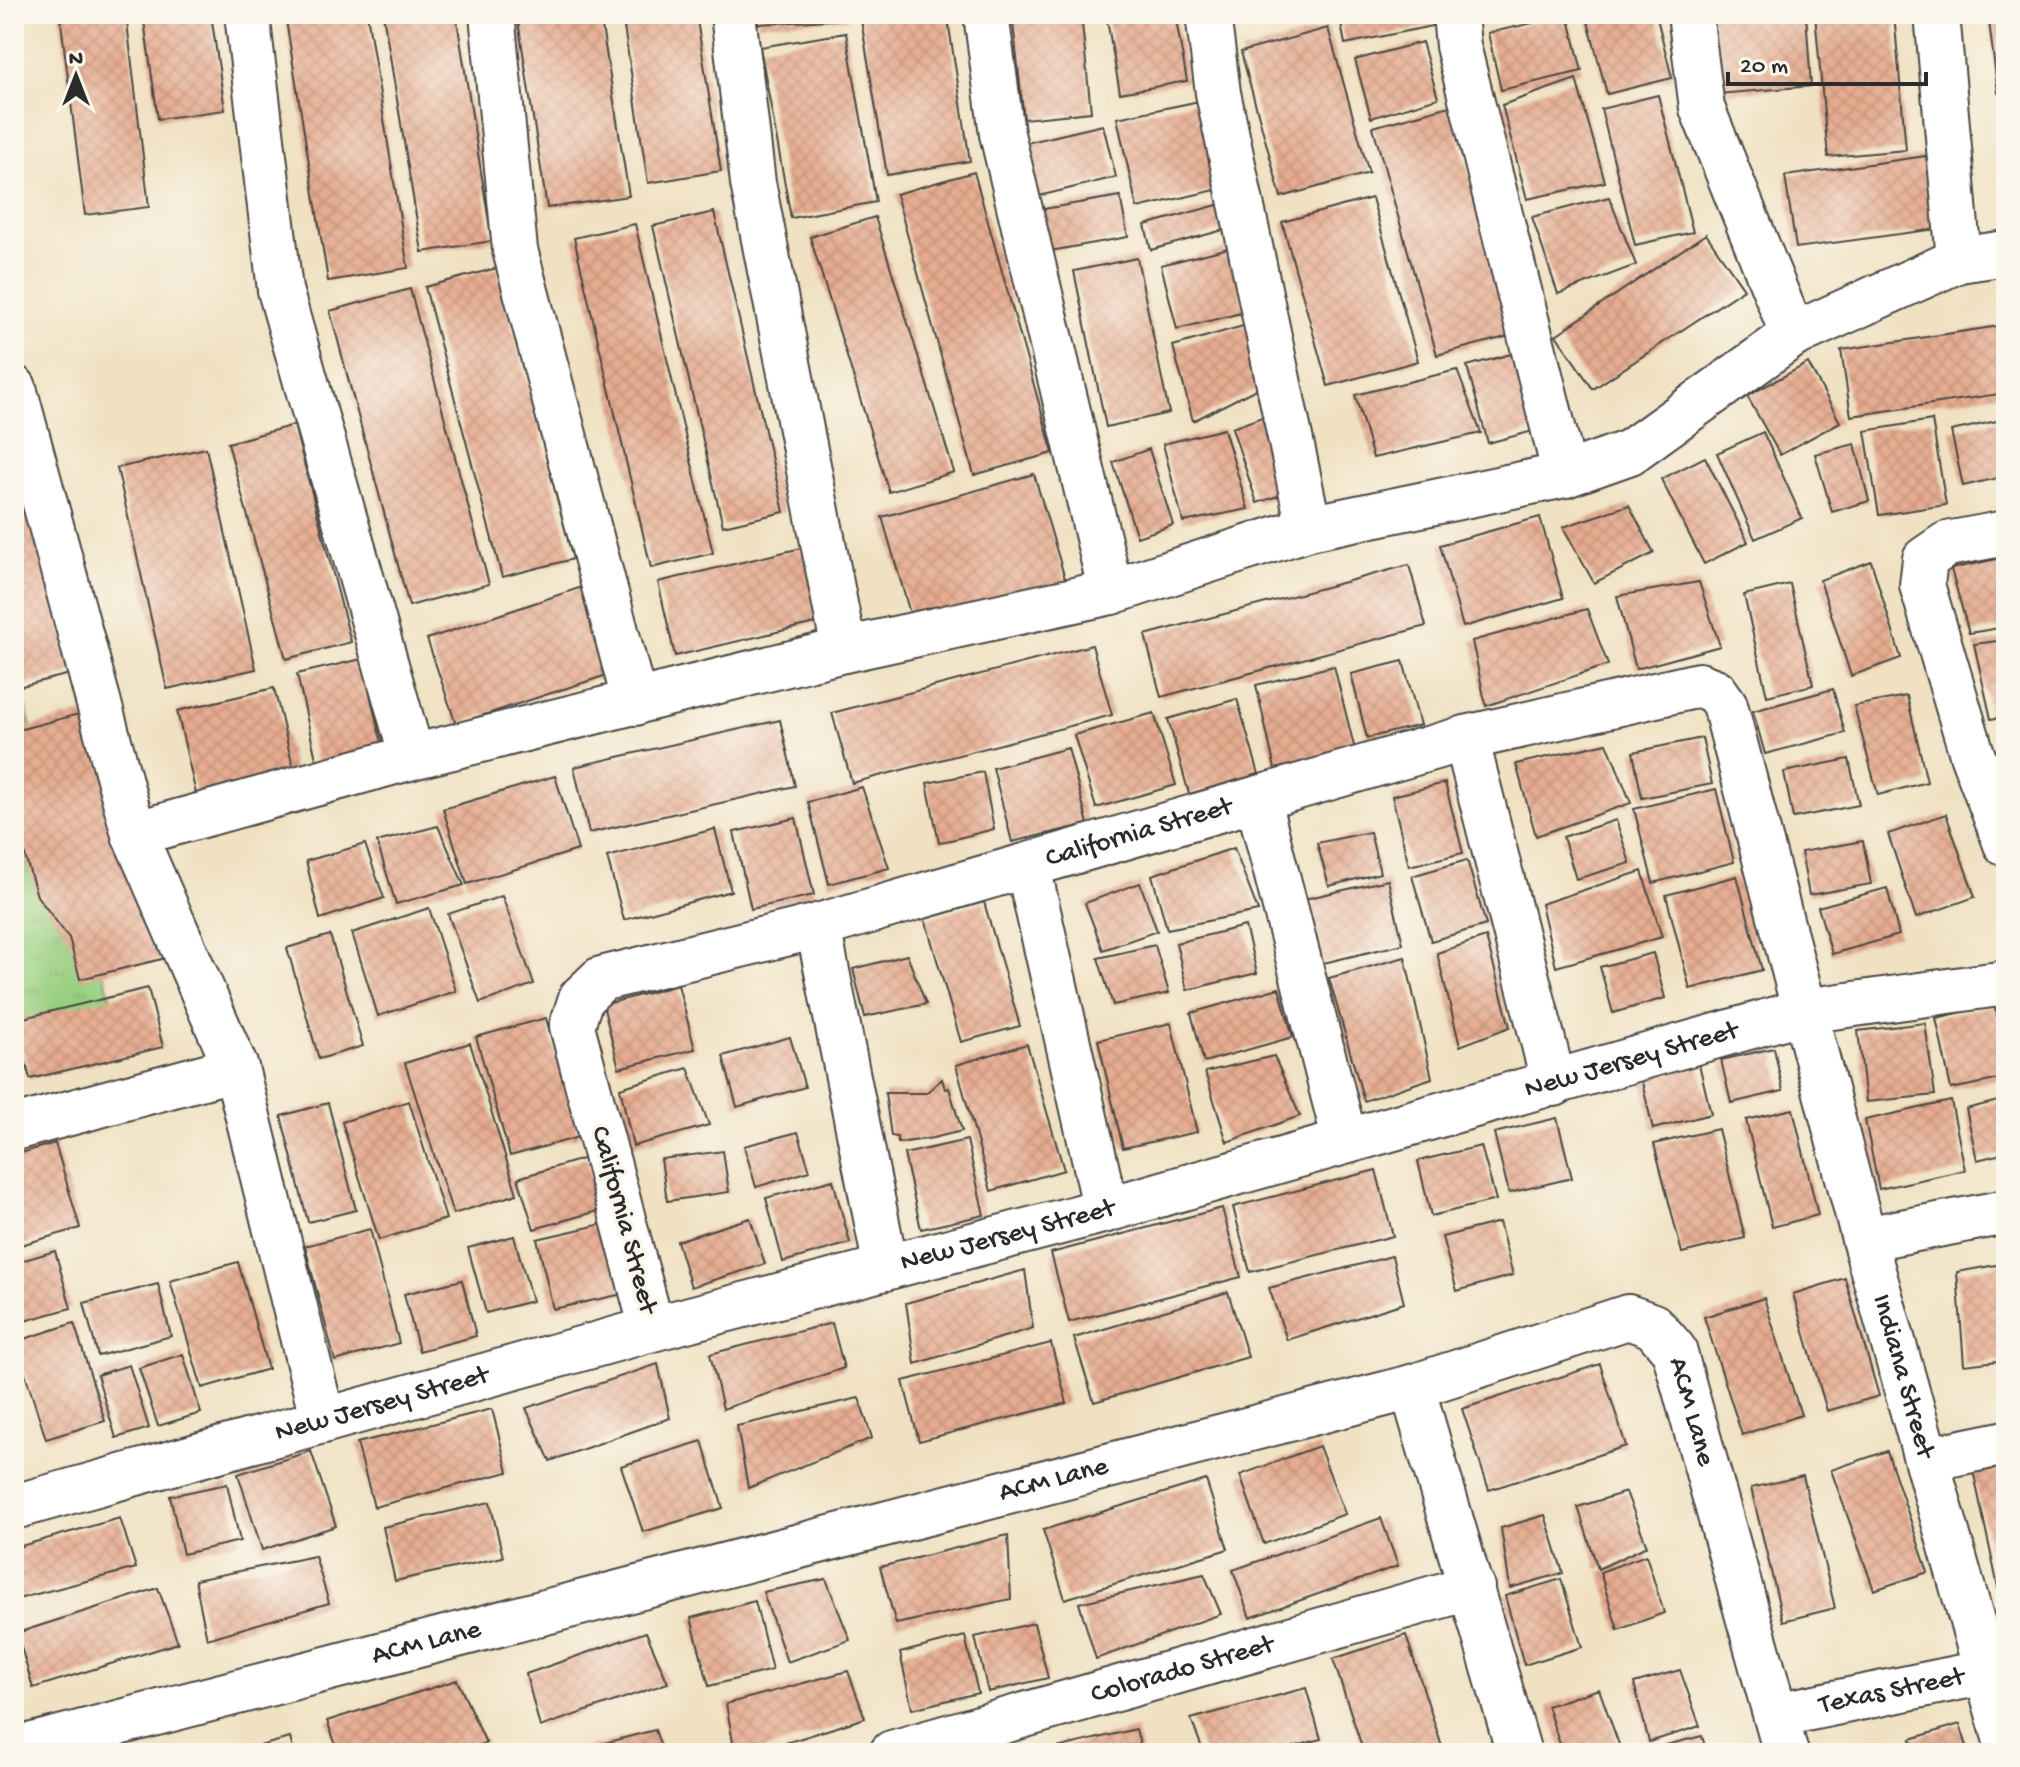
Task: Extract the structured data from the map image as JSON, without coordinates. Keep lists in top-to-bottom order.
{
  "streets": {
    "street": [
      "California Street",
      "New Jersey Street",
      "Indiana Street",
      "ACM Lane",
      "Colorado Street",
      "Texas Street"
    ]
  },
  "crossings": [
    ["California Street", "New Jersey Street"],
    ["California Street", "Indiana Street"],
    ["New Jersey Street", "Indiana Street"],
    ["Indiana Street", "Texas Street"],
    ["ACM Lane", "Texas Street"]
  ],
  "scale_bar": "20 m",
  "north": "top"
}
